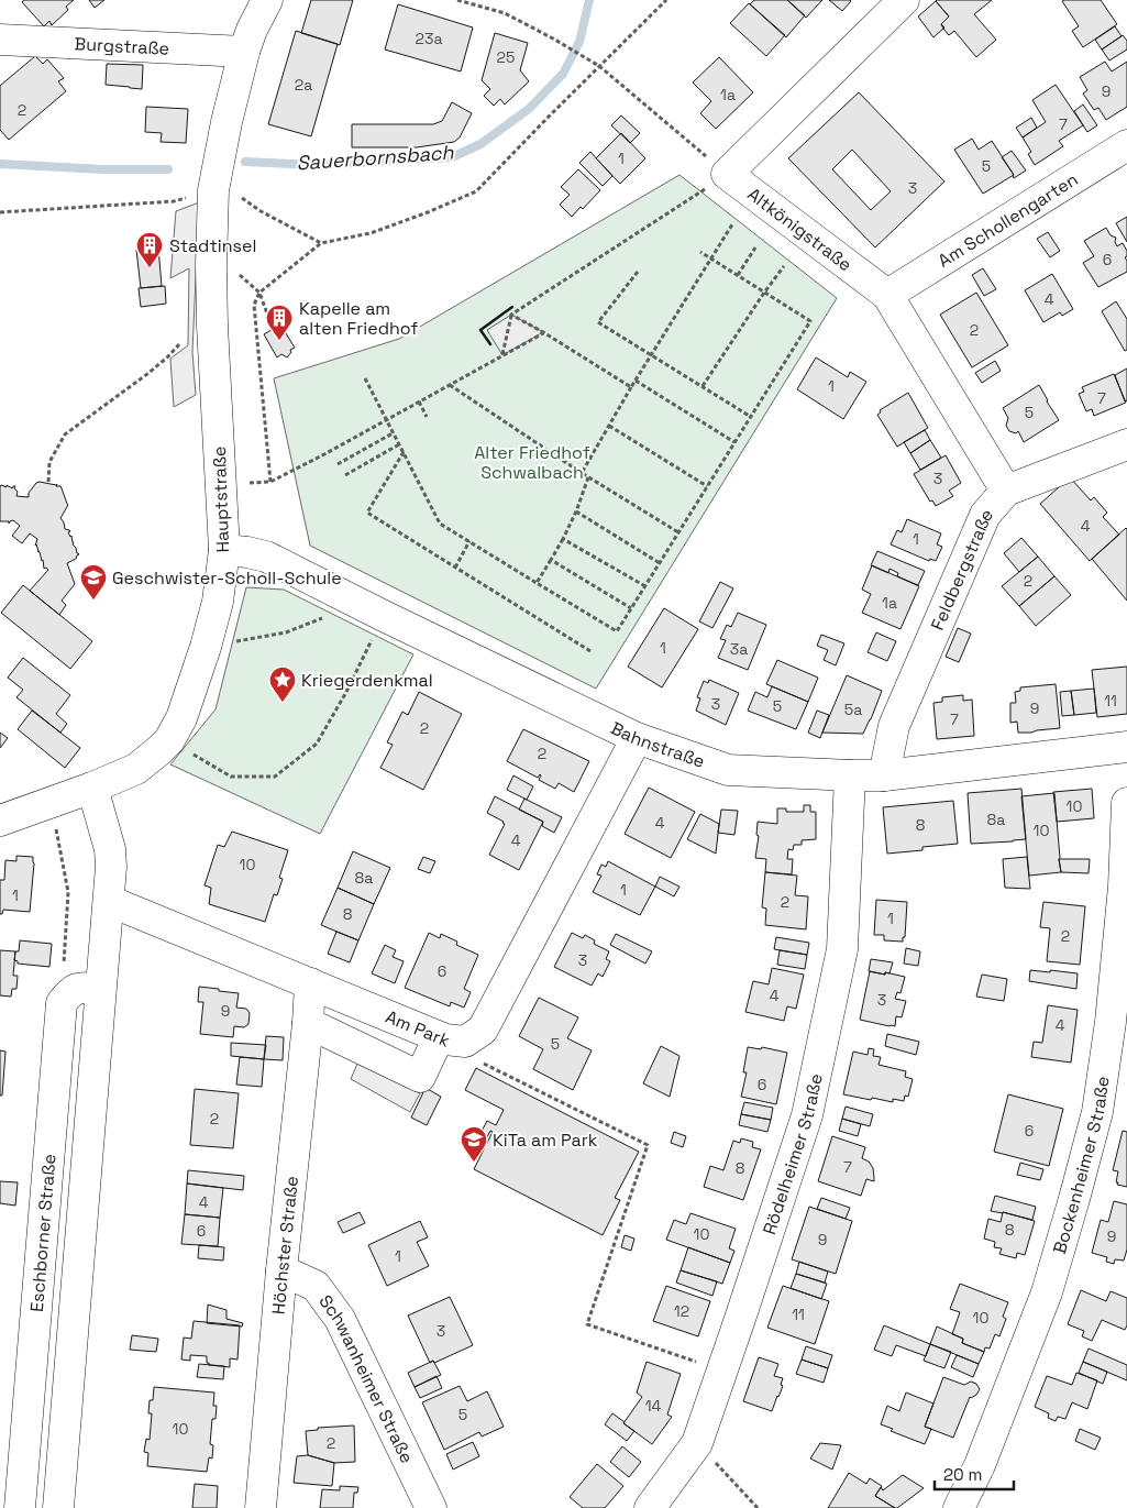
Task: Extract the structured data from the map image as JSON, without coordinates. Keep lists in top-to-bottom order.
{
  "streets": {
    "street": [
      "Burgstraße",
      "Am Schollengarten",
      "Altkönigstraße",
      "Hauptstraße",
      "Feldbergstraße",
      "Bahnstraße",
      "Am Park",
      "Rödelheimer Straße",
      "Bockenheimer Straße",
      "Eschborner Straße",
      "Höchster Straße",
      "Schwanheimer Straße"
    ]
  },
  "crossings": [
    ["Am Schollengarten", "Altkönigstraße"],
    ["Altkönigstraße", "Feldbergstraße"],
    ["Hauptstraße", "Bahnstraße"],
    ["Hauptstraße", "Eschborner Straße"],
    ["Feldbergstraße", "Bahnstraße"],
    ["Bahnstraße", "Am Park"],
    ["Bahnstraße", "Rödelheimer Straße"],
    ["Am Park", "Eschborner Straße"],
    ["Am Park", "Höchster Straße"],
    ["Höchster Straße", "Schwanheimer Straße"]
  ],
  "water": ["Sauerbornsbach"],
  "parks": ["Alter Friedhof Schwalbach"],
  "places": {
    "building": ["Stadtinsel", "Kapelle am alten Friedhof"],
    "school or university": ["Geschwister-Scholl-Schule", "KiTa am Park"],
    "place": ["Kriegerdenkmal"]
  },
  "house_numbers": [
    "23a",
    "25",
    "2a",
    "9",
    "1a",
    "2",
    "7",
    "1",
    "5",
    "3",
    "6",
    "4",
    "2",
    "1",
    "7",
    "5",
    "3",
    "4",
    "1",
    "2",
    "1a",
    "1",
    "3a",
    "11",
    "3",
    "5",
    "9",
    "5a",
    "7",
    "2",
    "2",
    "10",
    "8a",
    "4",
    "8",
    "10",
    "4",
    "10",
    "8a",
    "1",
    "1",
    "2",
    "8",
    "1",
    "2",
    "3",
    "6",
    "4",
    "3",
    "9",
    "4",
    "5",
    "6",
    "2",
    "6",
    "7",
    "8",
    "4",
    "8",
    "6",
    "10",
    "9",
    "9",
    "1",
    "12",
    "11",
    "10",
    "3",
    "14",
    "5",
    "10",
    "2"
  ],
  "scale_bar": "20 m"
}
